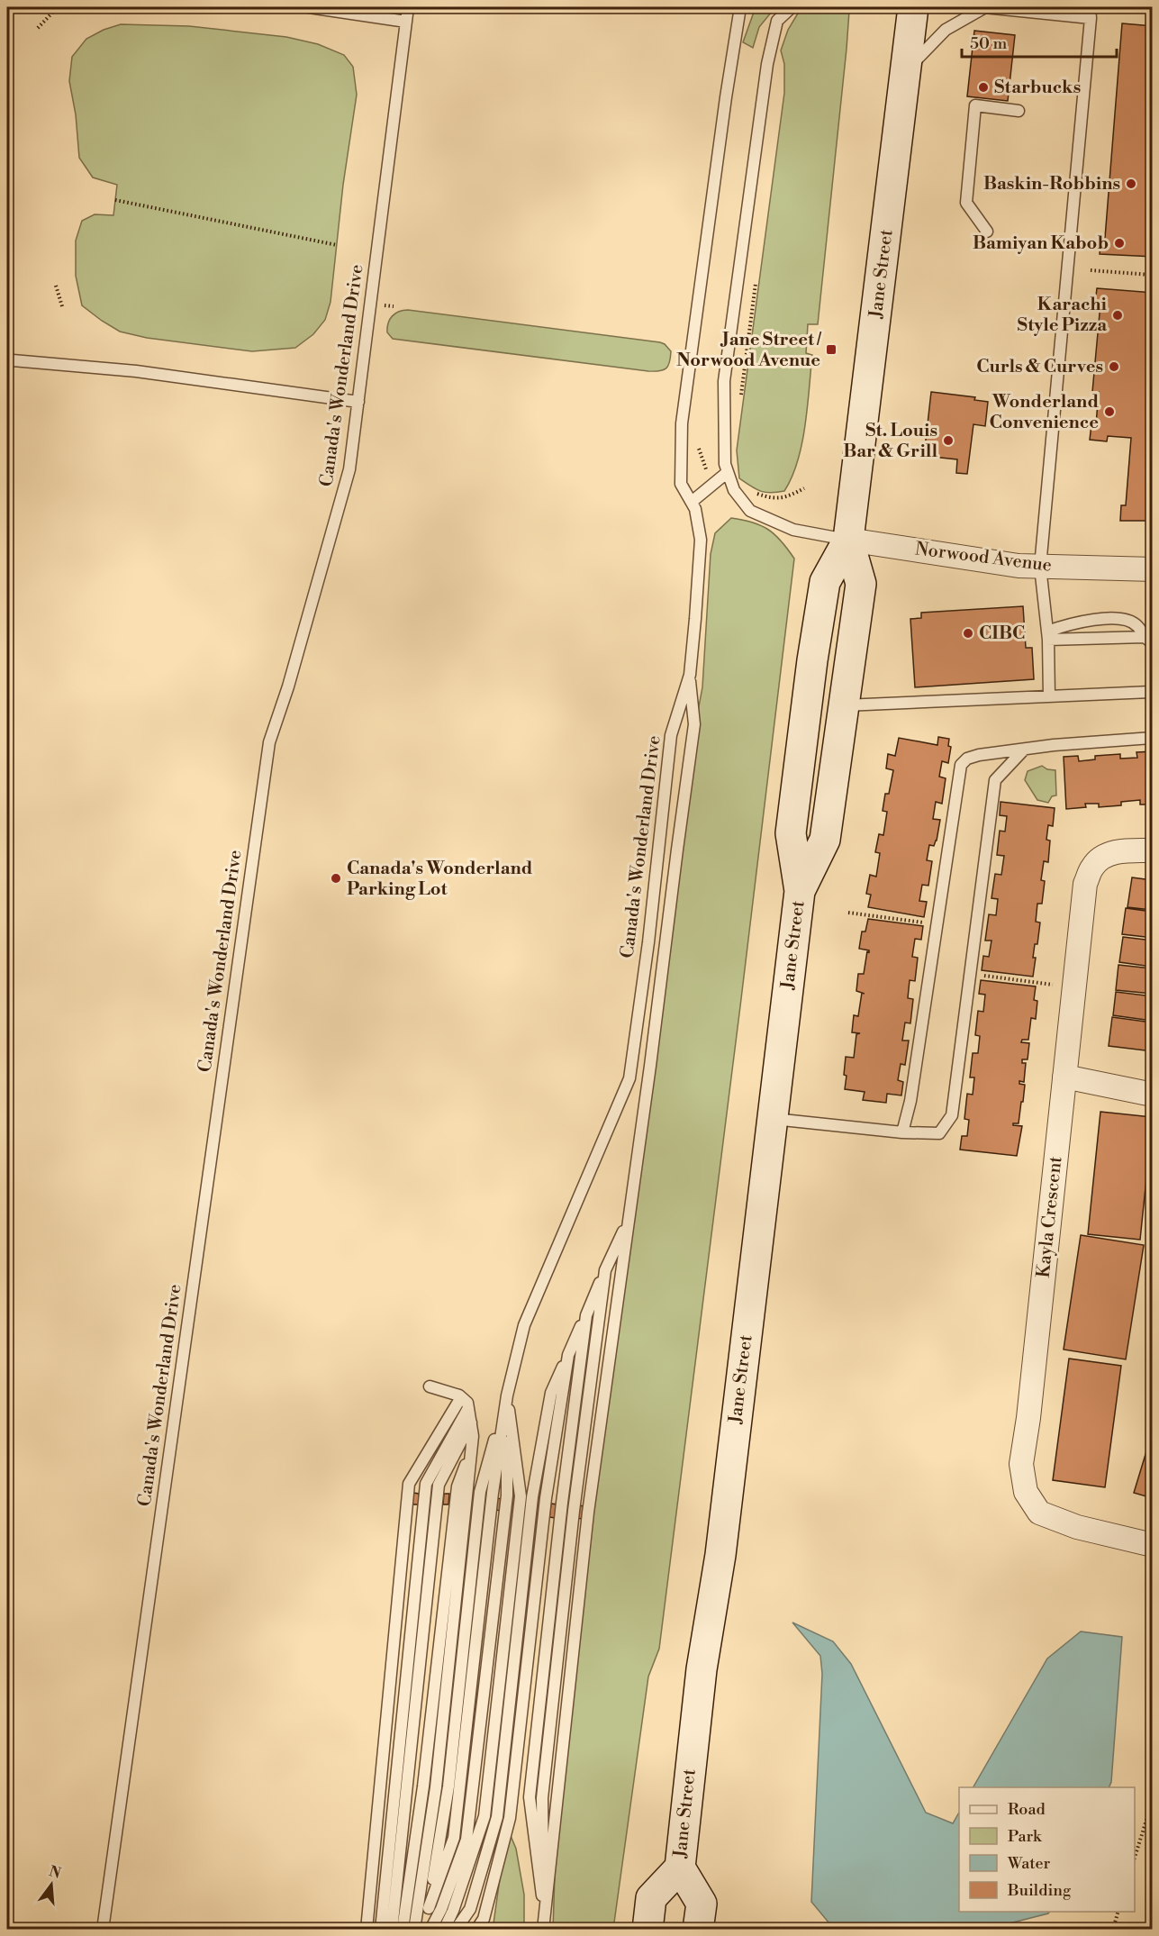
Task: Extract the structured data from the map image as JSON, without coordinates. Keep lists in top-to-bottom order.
{
  "streets": {
    "main road": ["Jane Street"],
    "street": ["Norwood Avenue", "Kayla Crescent"],
    "lane": ["Canada's Wonderland Drive"]
  },
  "crossings": [
    ["Jane Street", "Norwood Avenue"]
  ],
  "places": {
    "other": [
      "Starbucks",
      "Baskin-Robbins",
      "Bamiyan Kabob",
      "Karachi Style Pizza",
      "Curls & Curves",
      "Wonderland Convenience",
      "St. Louis Bar & Grill",
      "CIBC",
      "Canada's Wonderland Parking Lot"
    ],
    "transit": ["Jane Street / Norwood Avenue"]
  },
  "legend": [
    "Road",
    "Park",
    "Water",
    "Building"
  ],
  "scale_bar": "50 m",
  "north": "top"
}
